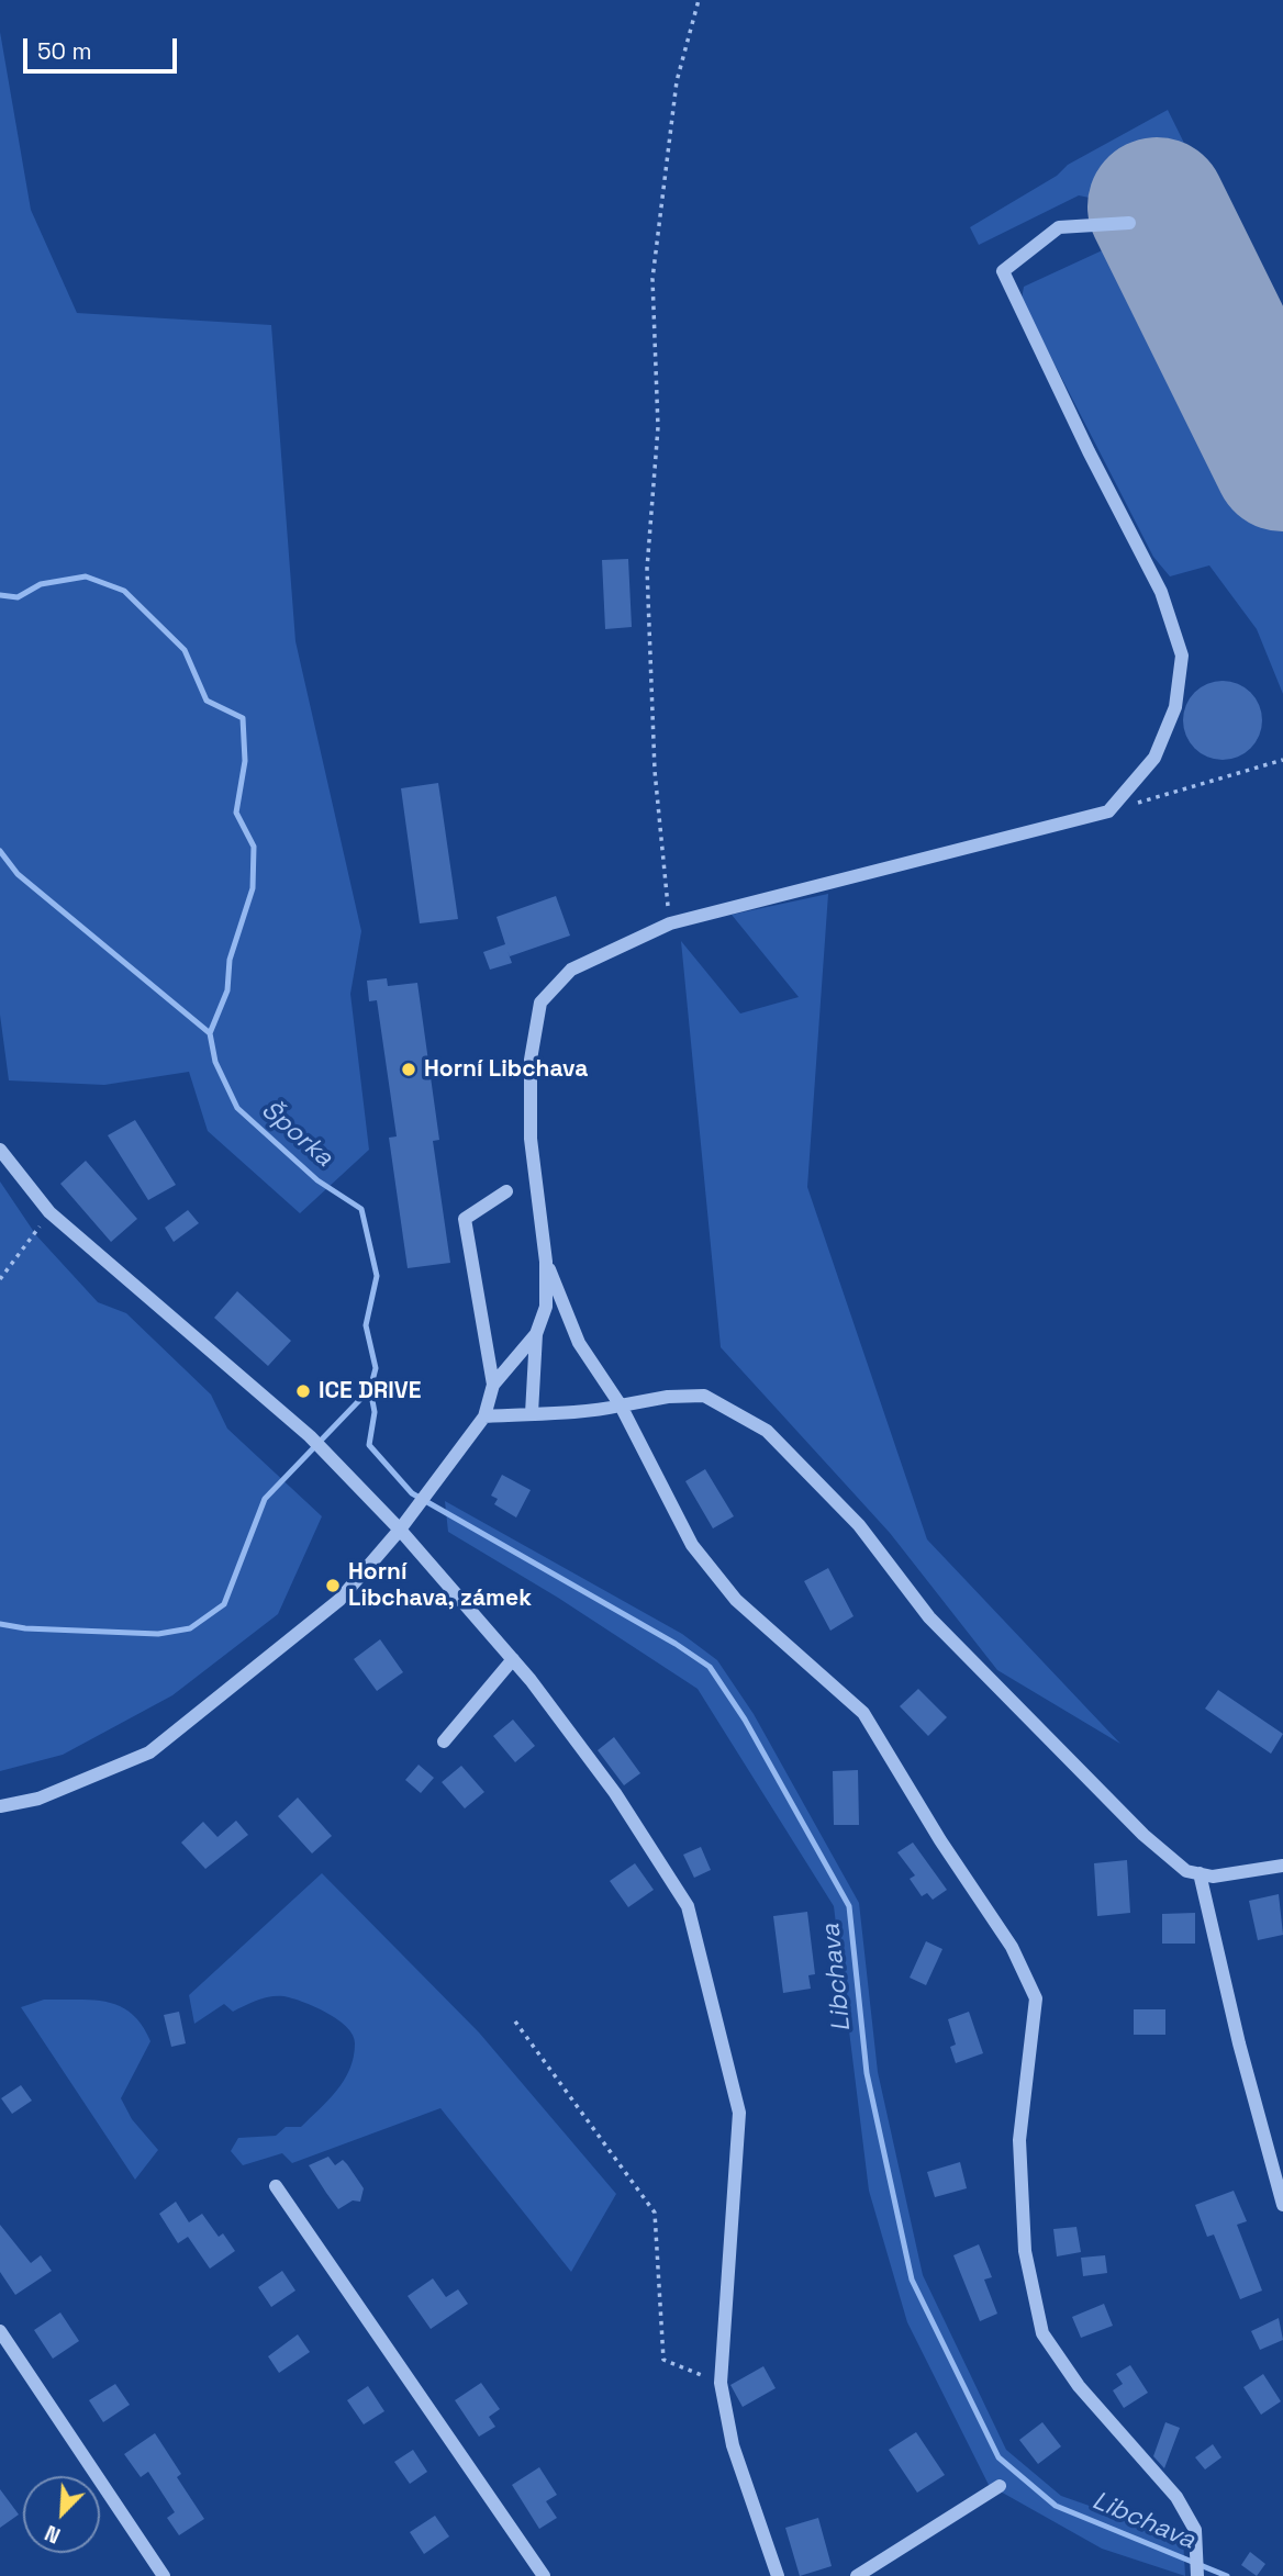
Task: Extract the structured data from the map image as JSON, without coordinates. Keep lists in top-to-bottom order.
{
  "water": ["Šporka", "Libchava"],
  "places": ["Horní Libchava", "ICE DRIVE", "Horní Libchava, zámek"],
  "scale_bar": "50 m",
  "north": "bottom left"
}
